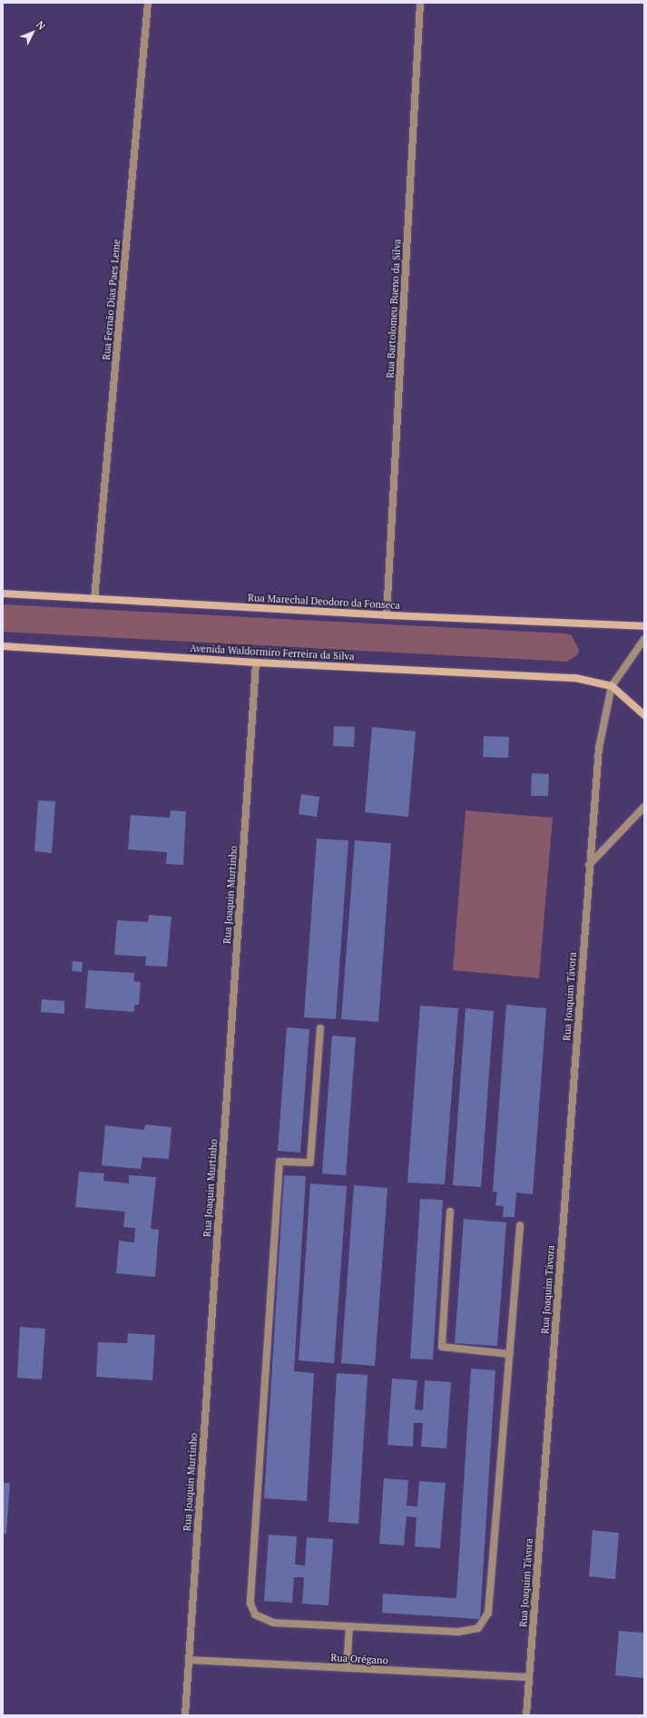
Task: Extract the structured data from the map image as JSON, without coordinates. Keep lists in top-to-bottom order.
{
  "streets": {
    "street": [
      "Rua Fernão Dias Paes Leme",
      "Rua Bartolomeu Bueno da Silva",
      "Rua Marechal Deodoro da Fonseca",
      "Avenida Waldormiro Ferreira da Silva",
      "Rua Joaquin Murtinho",
      "Rua Joaquim Távora",
      "Rua Orégano"
    ]
  },
  "crossings": [
    ["Rua Fernão Dias Paes Leme", "Rua Marechal Deodoro da Fonseca"],
    ["Rua Bartolomeu Bueno da Silva", "Rua Marechal Deodoro da Fonseca"],
    ["Avenida Waldormiro Ferreira da Silva", "Rua Joaquin Murtinho"],
    ["Avenida Waldormiro Ferreira da Silva", "Rua Joaquim Távora"],
    ["Rua Joaquin Murtinho", "Rua Orégano"],
    ["Rua Joaquim Távora", "Rua Orégano"]
  ],
  "north": "top right"
}
